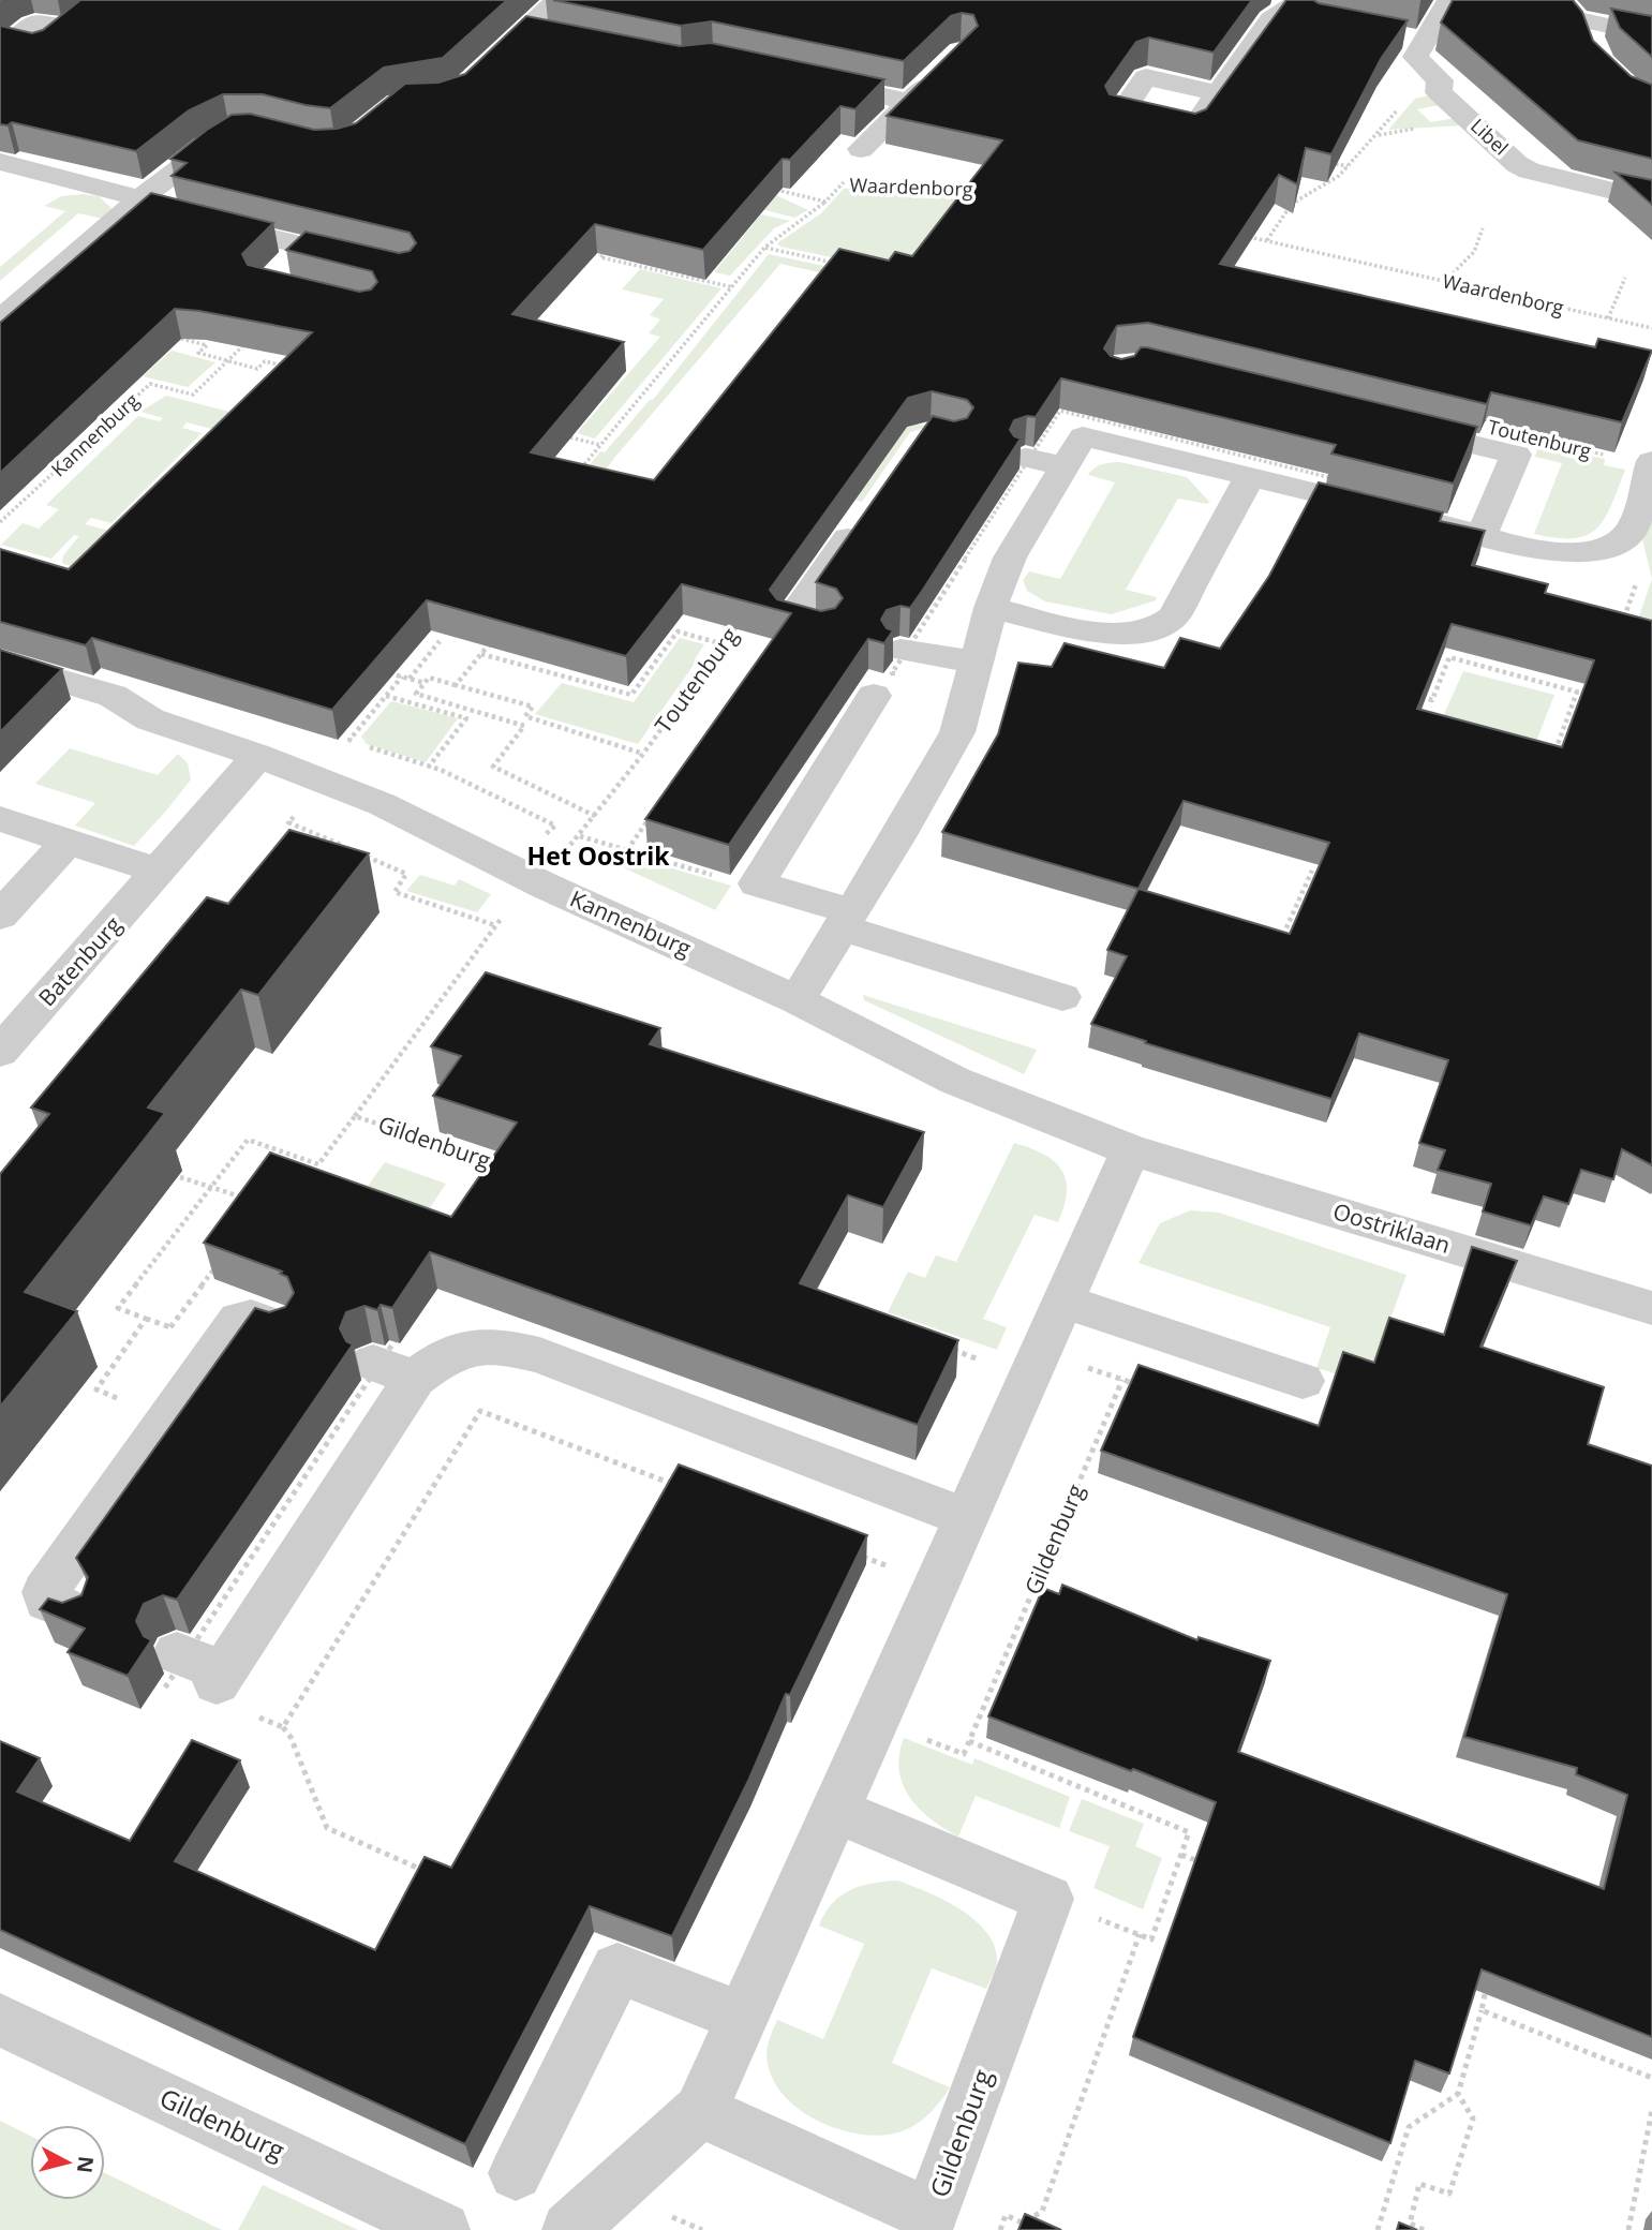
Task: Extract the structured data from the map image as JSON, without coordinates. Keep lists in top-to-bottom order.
{
  "streets": {
    "street": [
      "Libel",
      "Kannenburg",
      "Toutenburg",
      "Batenburg",
      "Gildenburg",
      "Oostriklaan"
    ],
    "path": ["Waardenborg"]
  },
  "crossings": [
    ["Kannenburg", "Toutenburg"],
    ["Kannenburg", "Batenburg"],
    ["Kannenburg", "Gildenburg"],
    ["Kannenburg", "Oostriklaan"],
    ["Toutenburg", "Gildenburg"]
  ],
  "districts": ["Het Oostrik"],
  "north": "right"
}
